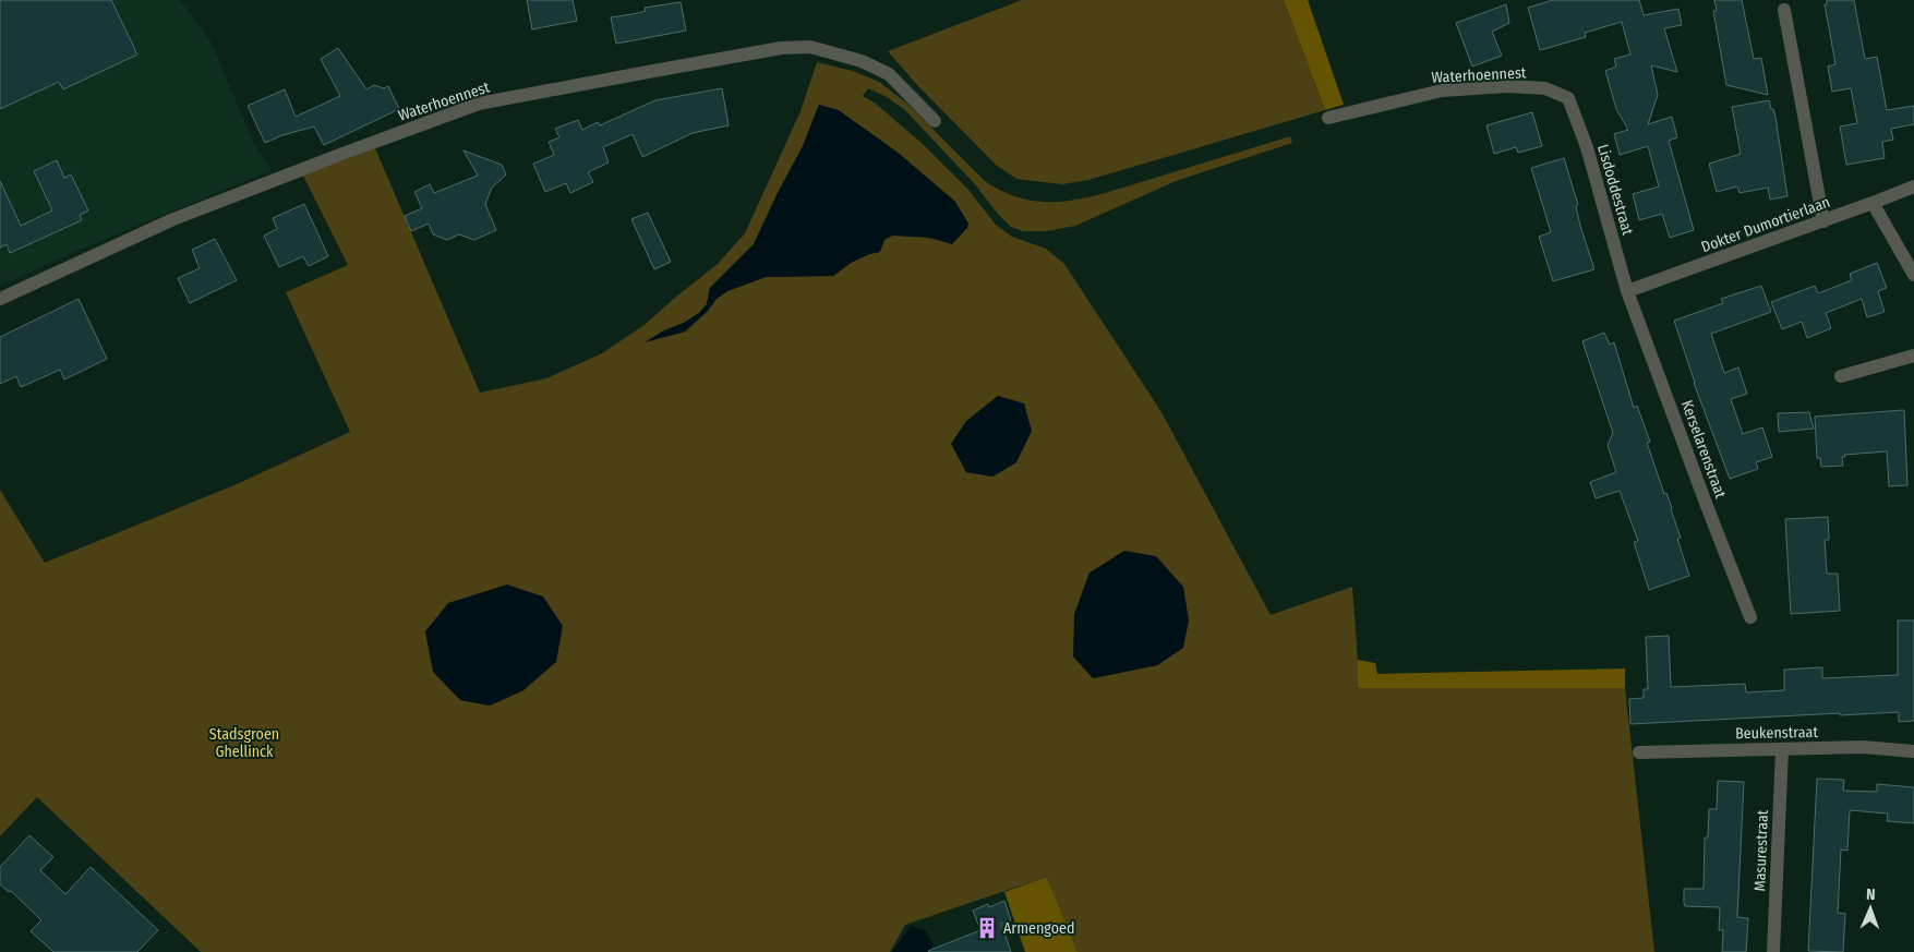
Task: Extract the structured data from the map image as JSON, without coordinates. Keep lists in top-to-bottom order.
{
  "streets": {
    "street": [
      "Waterhoennest",
      "Lisdoddestraat",
      "Dokter Dumortierlaan",
      "Kerselarenstraat",
      "Beukenstraat",
      "Masurestraat"
    ]
  },
  "crossings": [
    ["Waterhoennest", "Lisdoddestraat"],
    ["Lisdoddestraat", "Dokter Dumortierlaan"],
    ["Lisdoddestraat", "Kerselarenstraat"],
    ["Dokter Dumortierlaan", "Kerselarenstraat"],
    ["Beukenstraat", "Masurestraat"]
  ],
  "parks": ["Stadsgroen Ghellinck"],
  "places": {
    "building": ["Armengoed"]
  },
  "north": "top"
}
